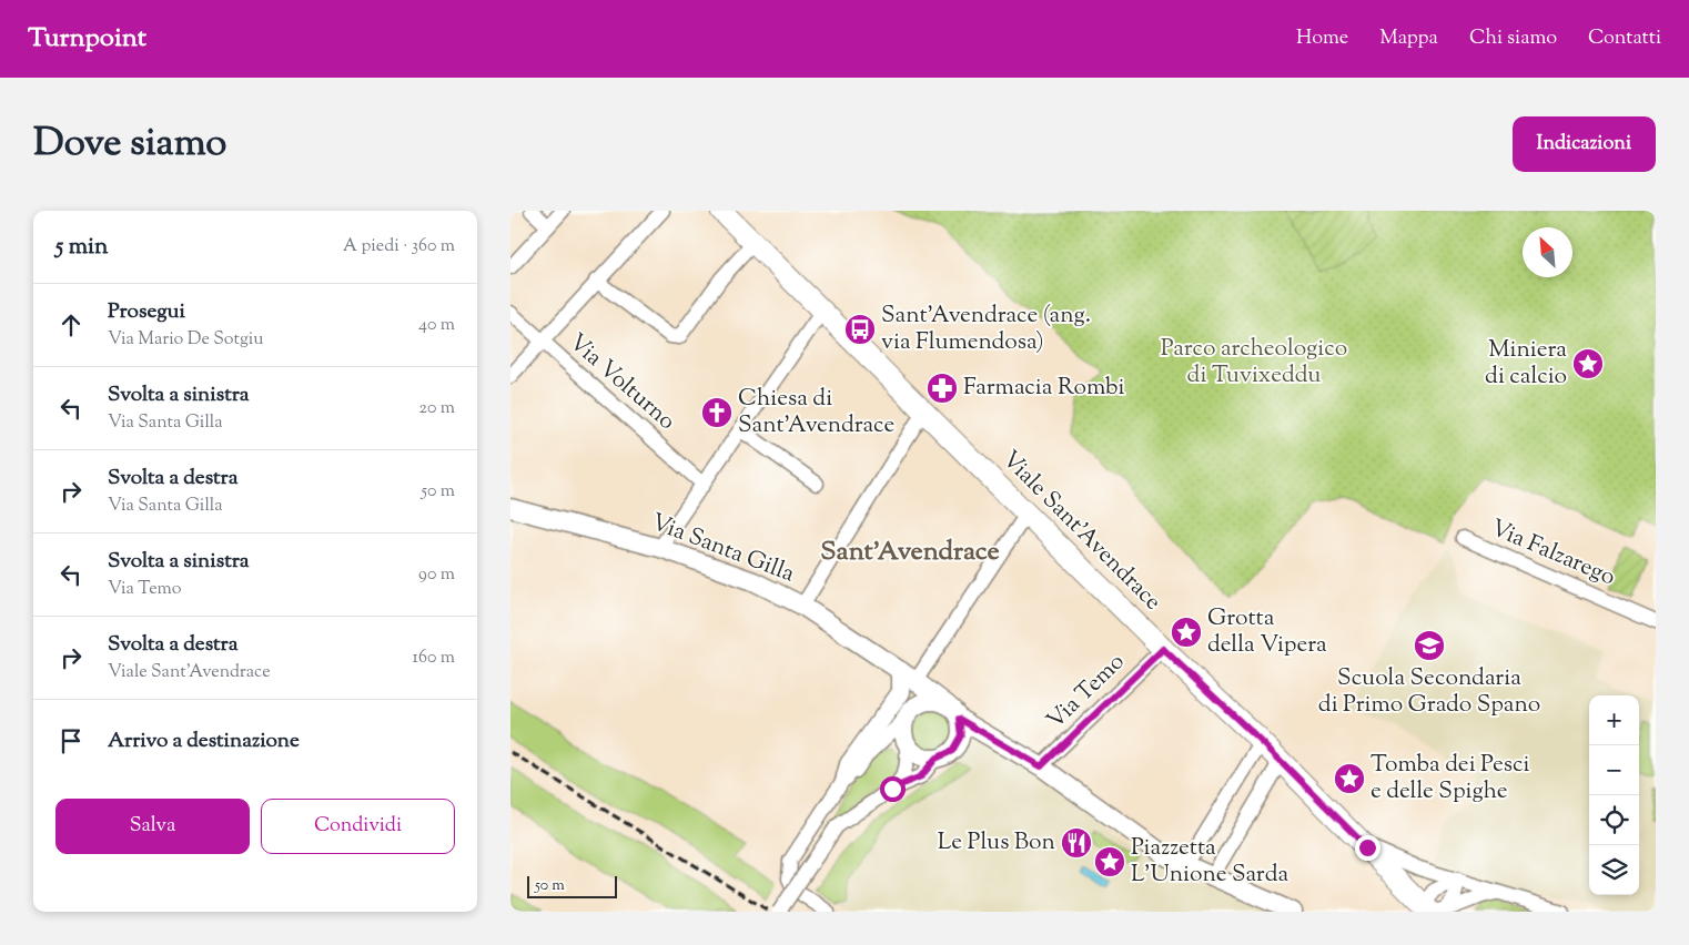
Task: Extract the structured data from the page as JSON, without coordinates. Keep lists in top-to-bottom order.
{
  "streets": {
    "main road": ["Viale Sant'Avendrace"],
    "street": [
      "Via Volturno",
      "Via Santa Gilla",
      "Via Falzarego",
      "Via Temo"
    ]
  },
  "crossings": [
    ["Viale Sant'Avendrace", "Via Temo"],
    ["Via Santa Gilla", "Via Temo"]
  ],
  "districts": ["Sant'Avendrace"],
  "parks": ["Parco archeologico di Tuvixeddu"],
  "places": {
    "bus stop": ["Sant'Avendrace (ang. via Flumendosa)"],
    "place": [
      "Miniera di calcio",
      "Grotta della Vipera",
      "Tomba dei Pesci e delle Spighe",
      "Piazzetta L'Unione Sarda"
    ],
    "pharmacy": ["Farmacia Rombi"],
    "church": ["Chiesa di Sant'Avendrace"],
    "school or university": ["Scuola Secondaria di Primo Grado Spano"],
    "restaurant": ["Le Plus Bon"]
  },
  "scale_bar": "50 m",
  "north": "top left",
  "page": {
    "header": "Turnpoint",
    "nav": [
      "Home",
      "Mappa",
      "Chi siamo",
      "Contatti"
    ],
    "title": "Dove siamo",
    "buttons": [
      "Indicazioni",
      ["Salva", "Condividi"]
    ],
    "heading": ["5 min", "A piedi · 360 m"],
    "list": [
      ["Prosegui", "Via Mario De Sotgiu", "40 m"],
      ["Svolta a sinistra", "Via Santa Gilla", "20 m"],
      ["Svolta a destra", "Via Santa Gilla", "50 m"],
      ["Svolta a sinistra", "Via Temo", "90 m"],
      ["Svolta a destra", "Viale Sant'Avendrace", "160 m"],
      "Arrivo a destinazione"
    ],
    "map_buttons": ["+", "−"],
    "scale": "50 m"
  }
}
